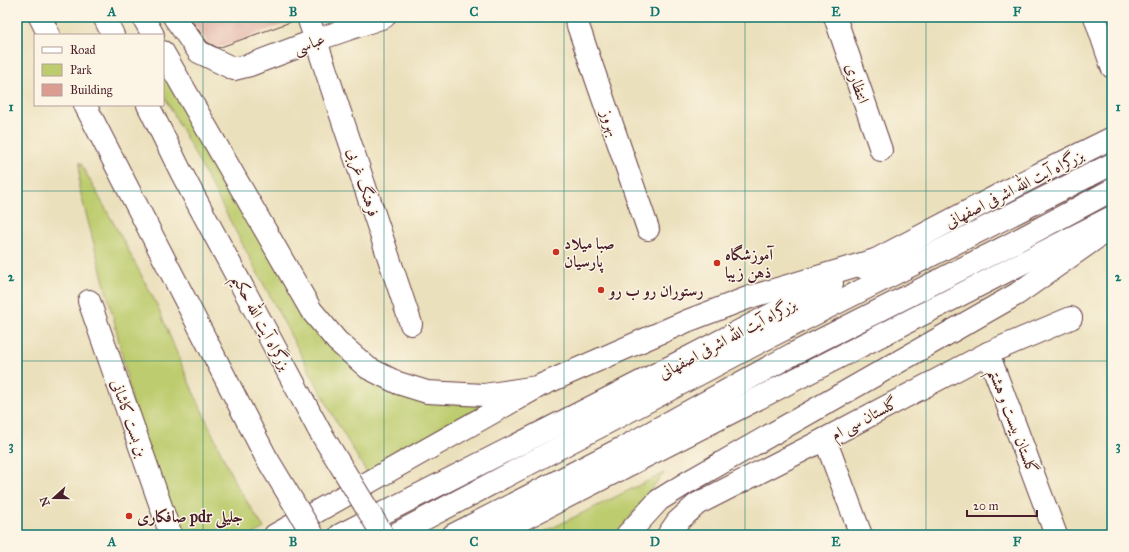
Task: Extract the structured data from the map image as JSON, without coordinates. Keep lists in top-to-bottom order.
{
  "streets": {
    "main road": [
      "عباسی",
      "انتظاری",
      "بهروز",
      "فرهنگ غربی",
      "بزرگراه آیت الله اشرفی اصفهانی",
      "بزرگراه آیت الله حکیم",
      "بن بست کاشانی",
      "گلستان سی ام",
      "گلستان بیست و هشتم"
    ]
  },
  "crossings": [
    ["عباسی", "فرهنگ غربی"],
    ["گلستان سی ام", "گلستان بیست و هشتم"]
  ],
  "places": [
    "صبا میلاد پارسیان",
    "آموزشگاه ذهن زیبا",
    "رستوران رو ب رو",
    "صافکاری pdr جلیلی"
  ],
  "legend": ["Road", "Park", "Building"],
  "scale_bar": "20 m",
  "north": "left",
  "grid": {
    "columns": [
      "A",
      "B",
      "C",
      "D",
      "E",
      "F"
    ],
    "rows": ["1", "2", "3"]
  }
}
